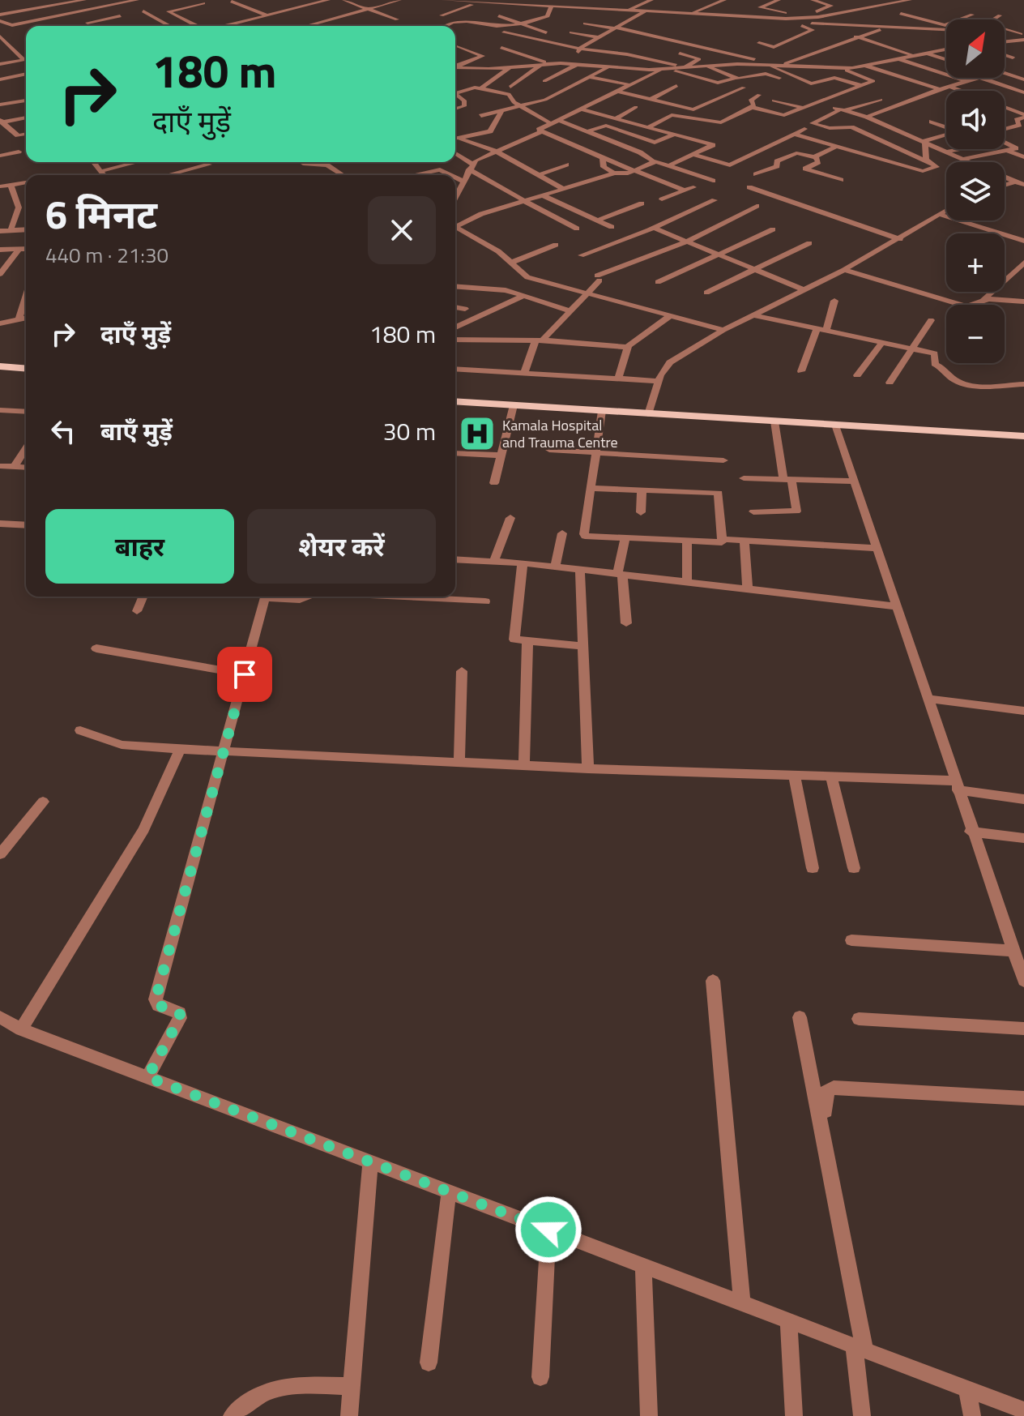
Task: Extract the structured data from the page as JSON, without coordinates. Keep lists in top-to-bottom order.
{
  "places": {
    "hospital": ["Kamala Hospital and Trauma Centre"]
  },
  "north": "top right",
  "page": {
    "map_buttons": ["+", "−"],
    "turn": ["180 m", "दाएँ मुड़ें"],
    "heading": ["6 मिनट", "440 m · 21:30"],
    "list": [
      {
        "name": "दाएँ मुड़ें",
        "value": "180 m"
      },
      {
        "name": "बाएँ मुड़ें",
        "value": "30 m"
      }
    ],
    "buttons": ["बाहर", "शेयर करें"]
  }
}
